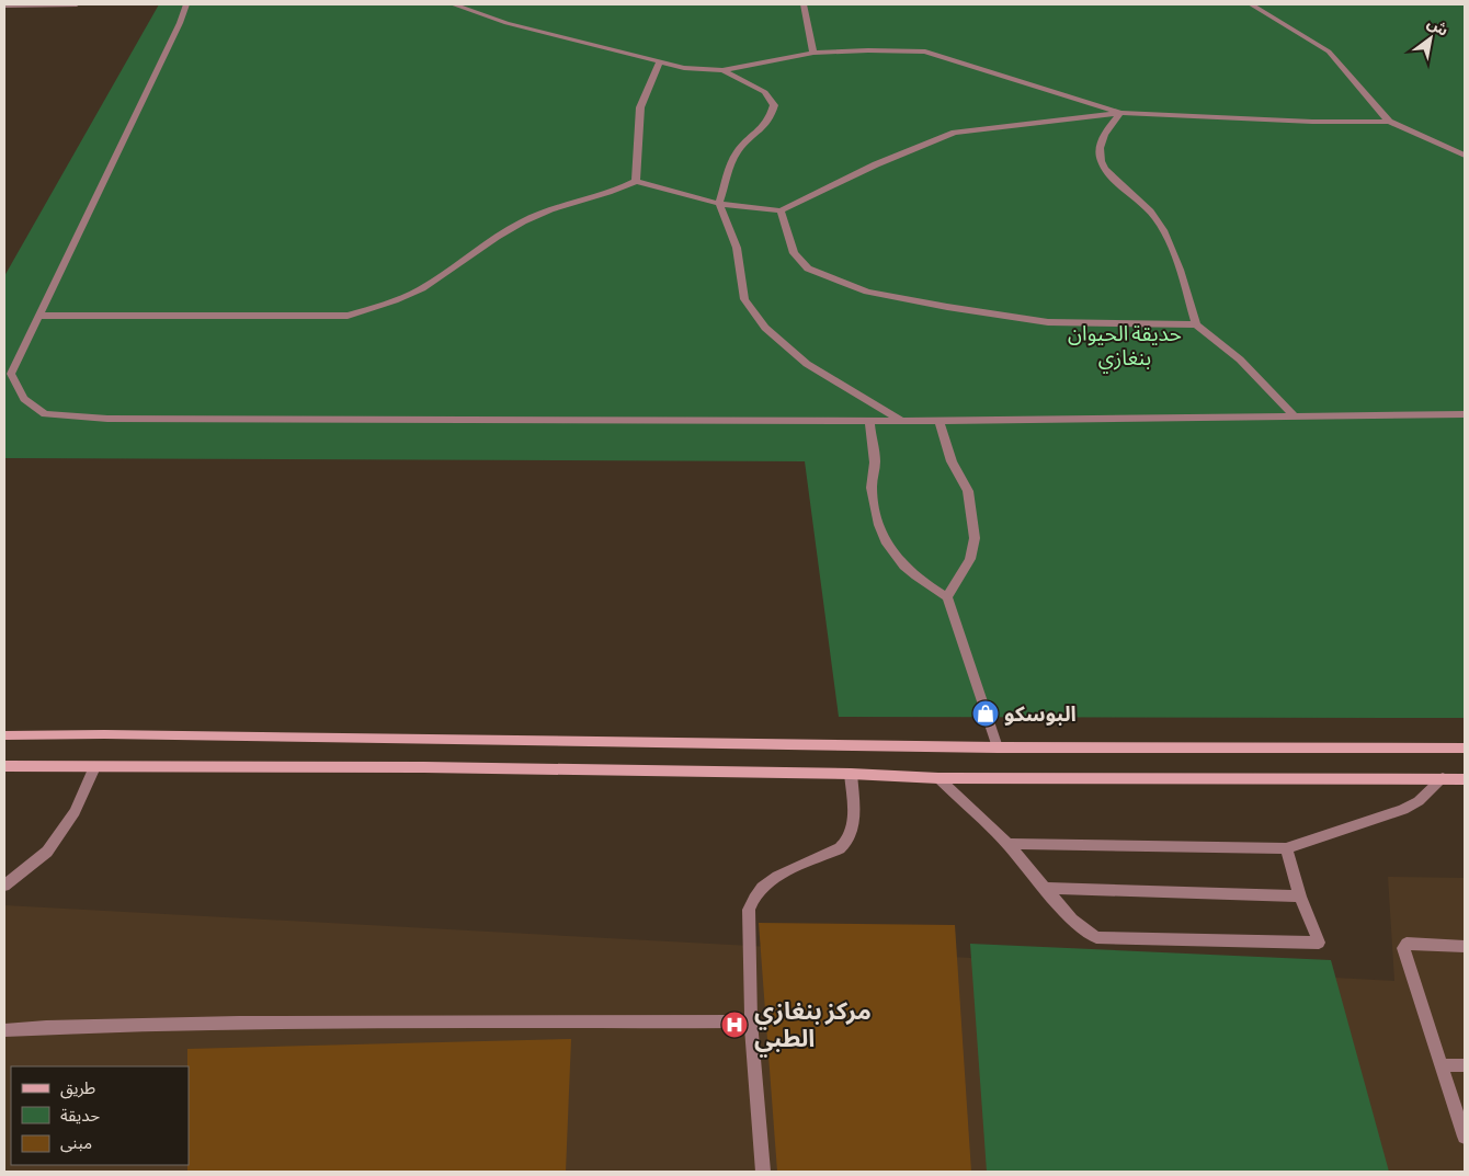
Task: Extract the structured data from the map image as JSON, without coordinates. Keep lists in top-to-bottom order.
{
  "parks": ["حديقة الحيوان بنغازي"],
  "places": {
    "shop": ["البوسكو"],
    "hospital": ["مركز بنغازي الطبي"]
  },
  "legend": ["طريق", "حديقة", "مبنى"],
  "north": "top right"
}
